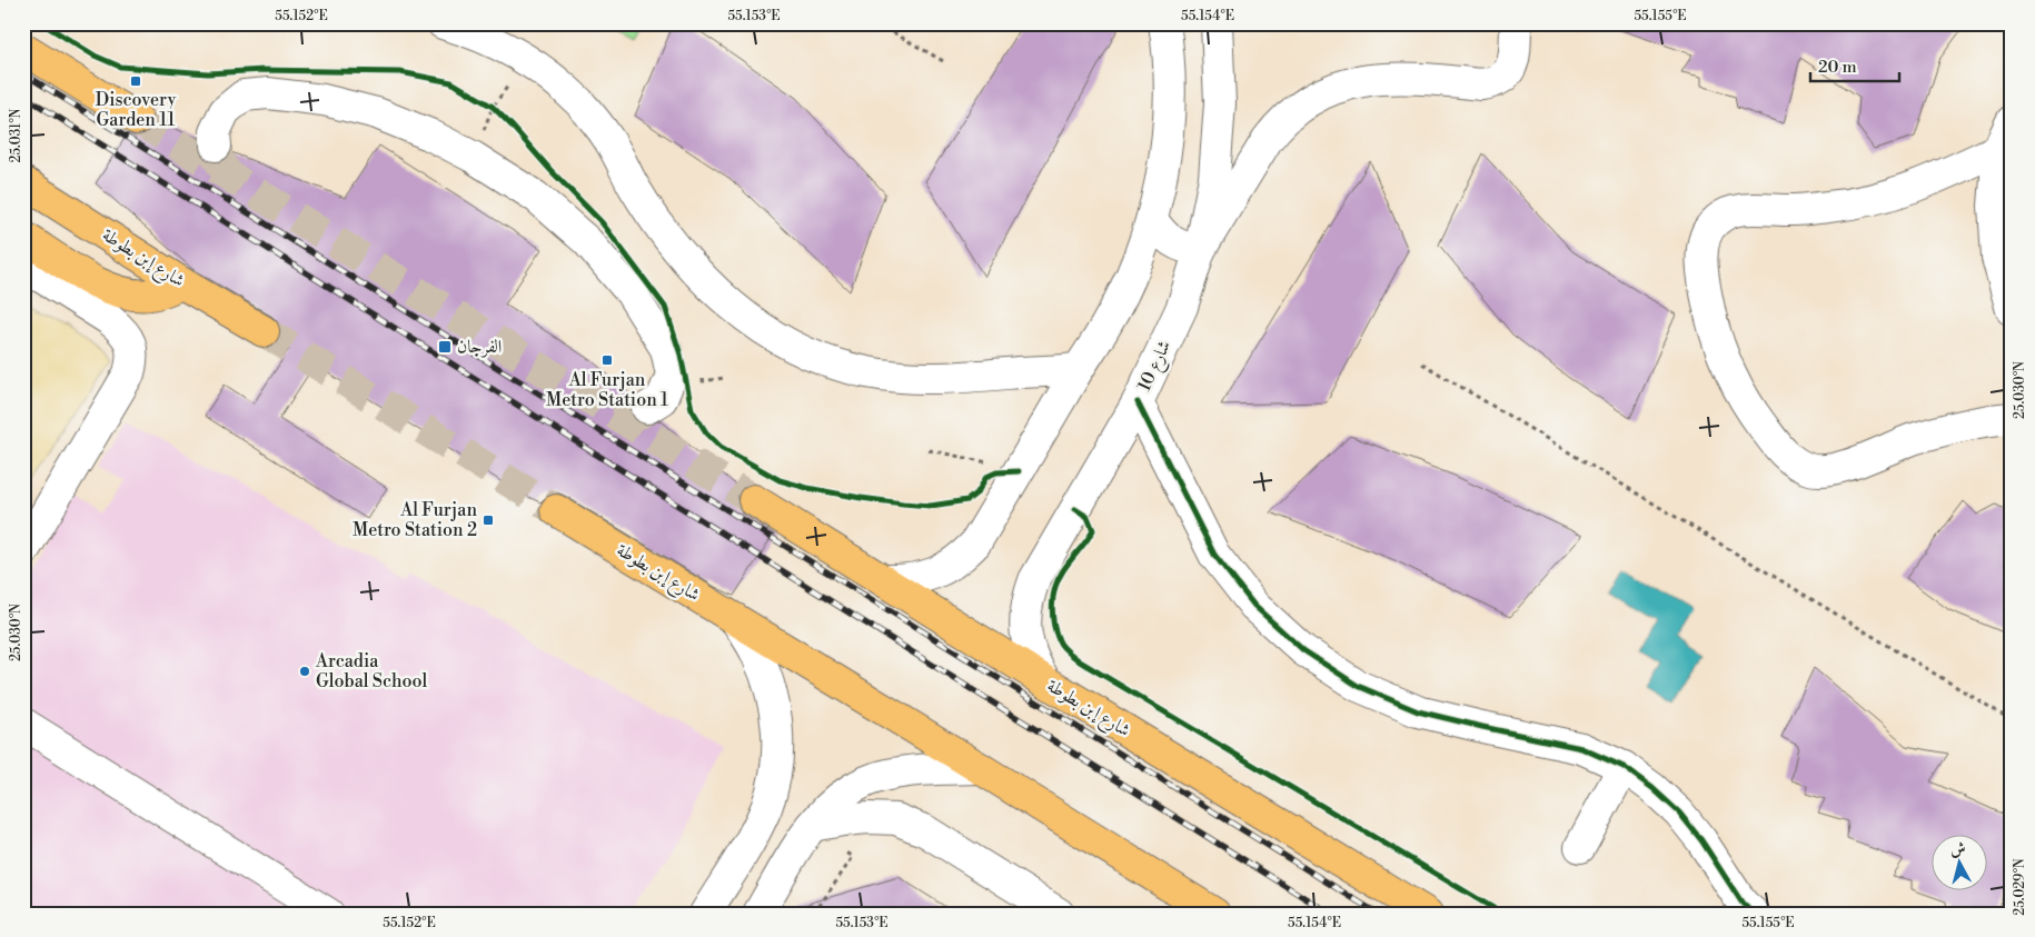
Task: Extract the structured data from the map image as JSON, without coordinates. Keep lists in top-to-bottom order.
{
  "streets": {
    "main road": ["شارع إبن بطوطة"],
    "street": ["شارع 10"]
  },
  "crossings": [
    ["شارع إبن بطوطة", "شارع 10"]
  ],
  "places": {
    "transit": [
      "Discovery Garden 11",
      "الفرجان",
      "Al Furjan Metro Station 1",
      "Al Furjan Metro Station 2"
    ],
    "other": ["Arcadia Global School"]
  },
  "scale_bar": "20 m",
  "north": "top",
  "coordinates": [
    "55.152°E",
    "55.153°E",
    "55.154°E",
    "55.155°E",
    "25.031°N",
    "25.030°N",
    "25.029°N"
  ]
}
